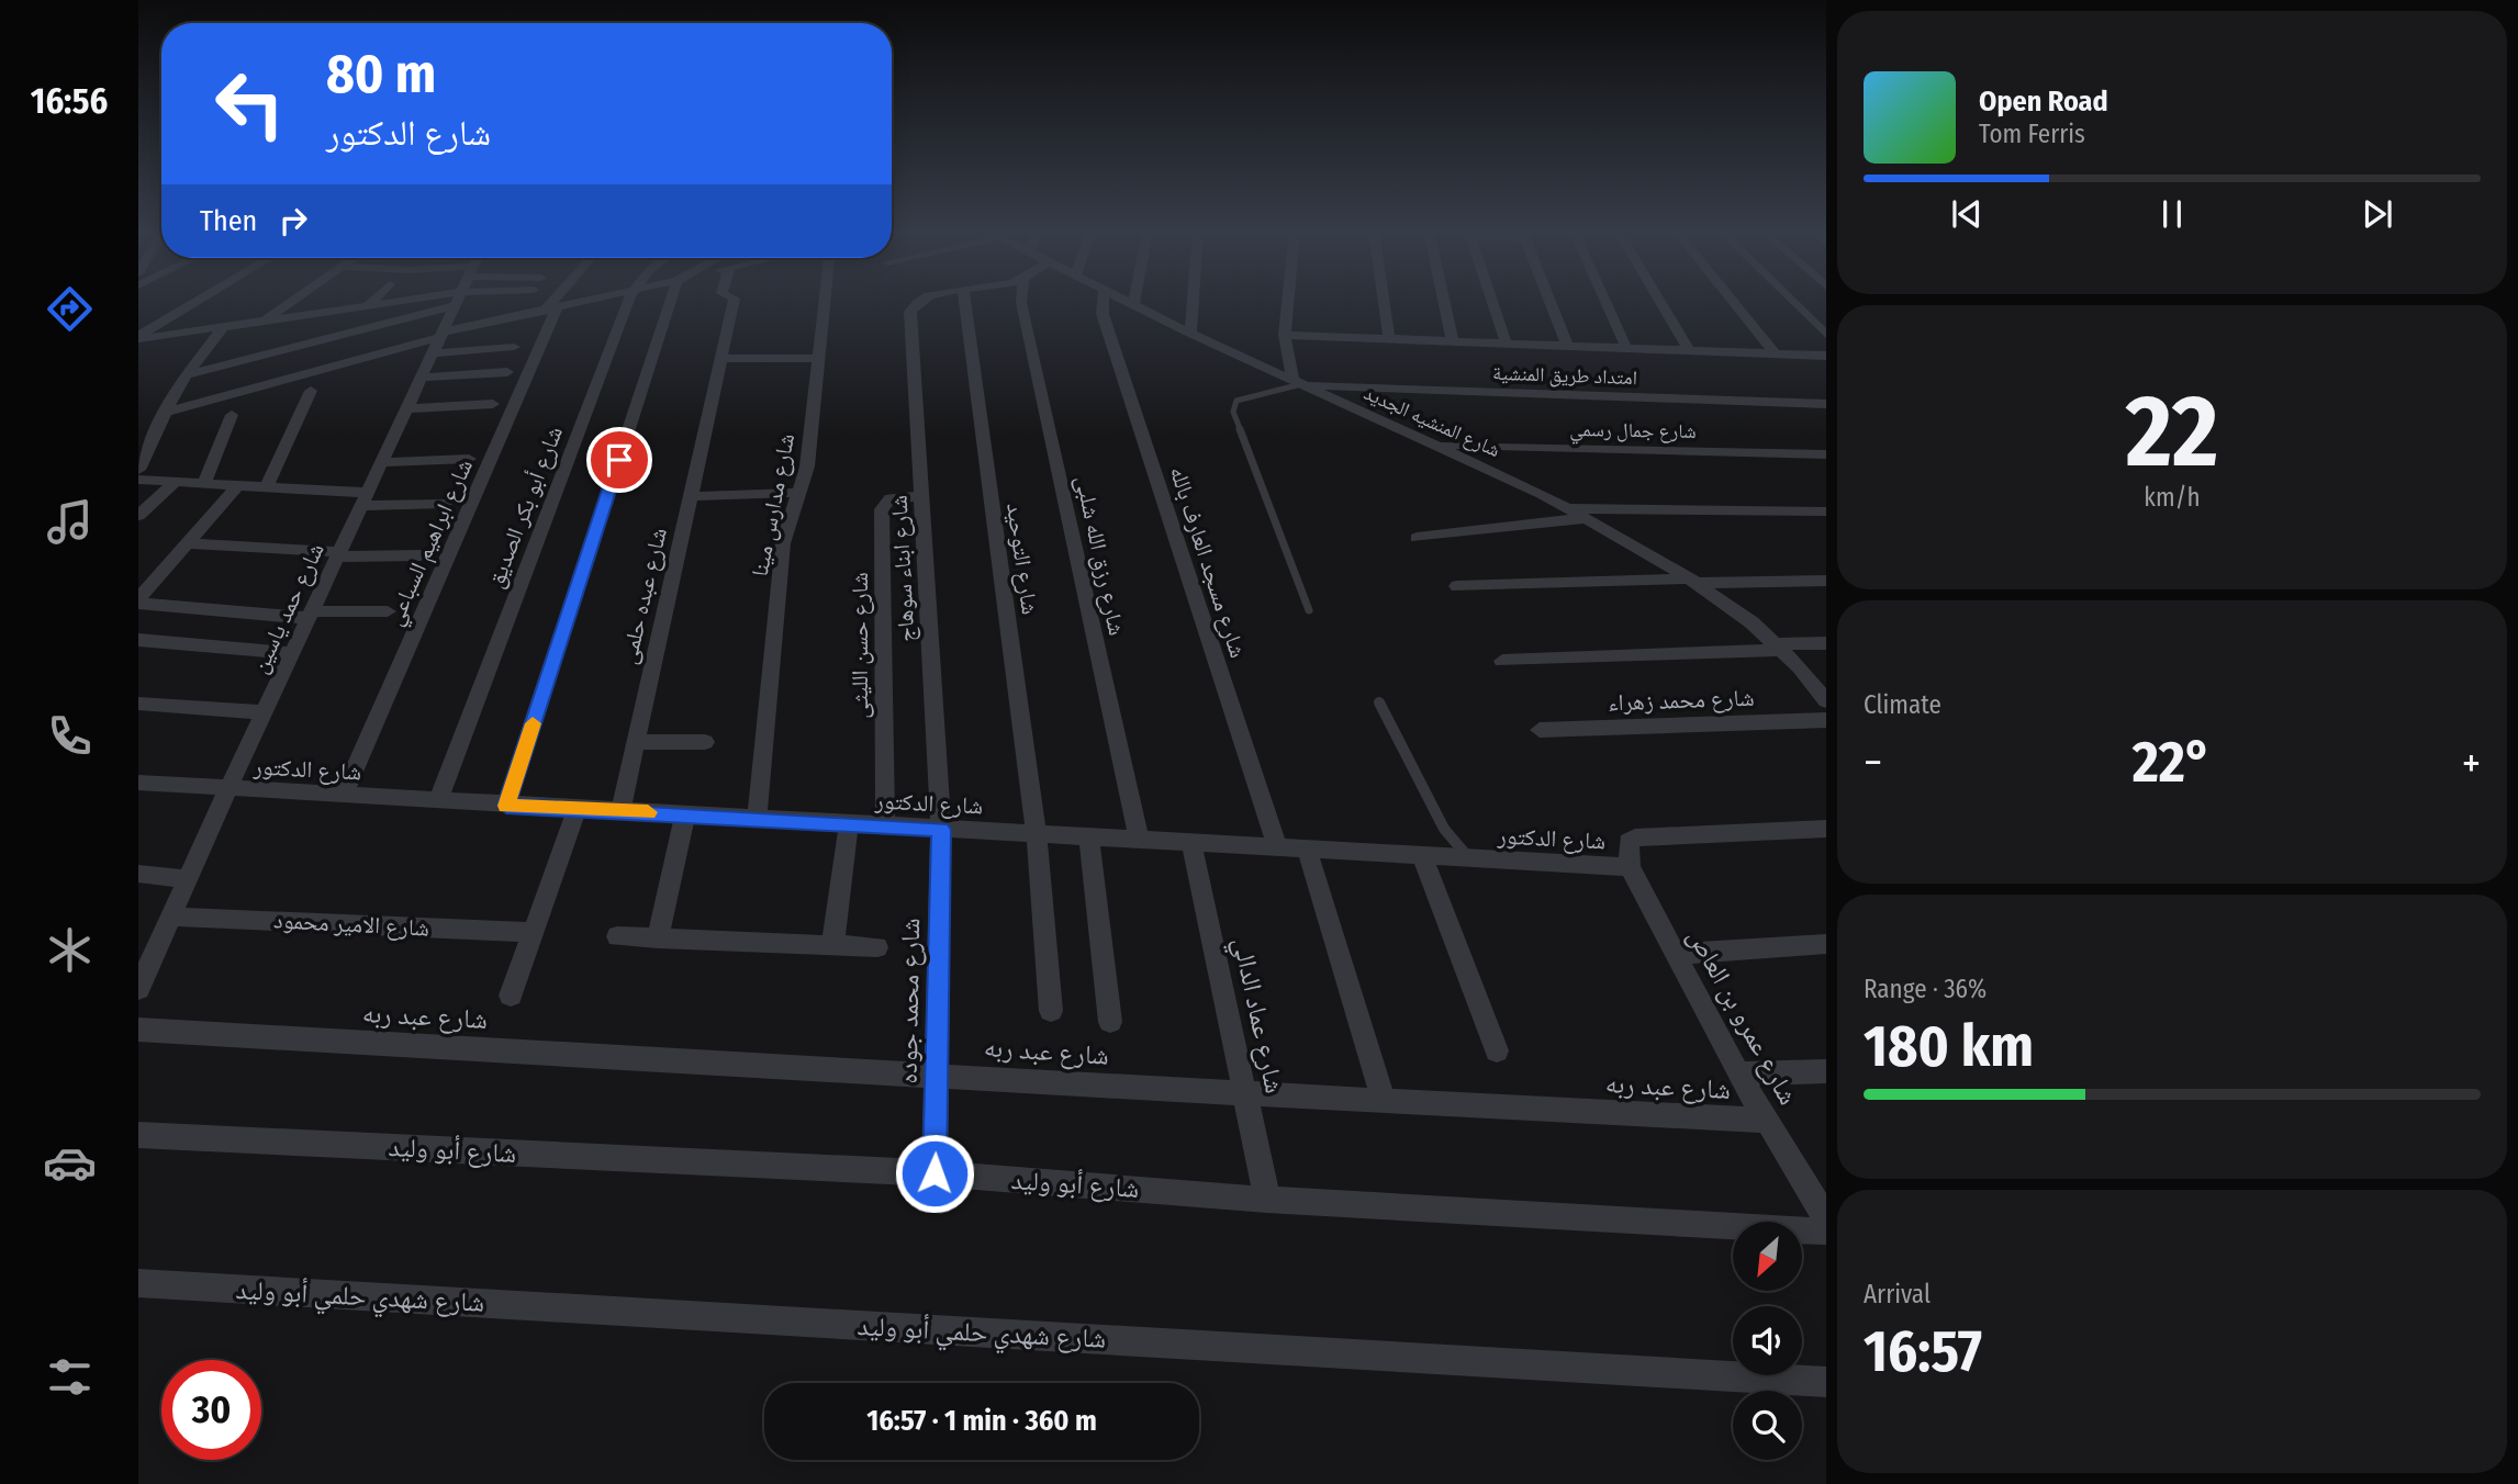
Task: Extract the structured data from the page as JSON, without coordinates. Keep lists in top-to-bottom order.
{
  "streets": {
    "street": [
      "امتداد طريق المنشية",
      "شارع المنشيه الجديد",
      "شارع جمال رسمي",
      "شارع مدارس مينا",
      "شارع أبو بكر الصديق",
      "شارع ابراهيم السباعي",
      "شارع رزق الله شلبى",
      "شارع التوحيد",
      "شارع مسجد العارف بالله",
      "شارع ابناء سوهاج",
      "شارع عبده حلمى",
      "شارع حمد ياسين",
      "شارع حسن الليثى",
      "شارع محمد زهراء",
      "شارع الدكتور",
      "شارع الامير محمود",
      "شارع محمد جوده",
      "شارع عماد الدالي",
      "شارع عبد ربه",
      "شارع عمرو بن العاص",
      "شارع أبو وليد",
      "شارع شهدي حلمي أبو وليد"
    ]
  },
  "crossings": [
    ["امتداد طريق المنشية", "شارع المنشيه الجديد"],
    ["شارع المنشيه الجديد", "شارع جمال رسمي"],
    ["شارع مدارس مينا", "شارع الدكتور"],
    ["شارع أبو بكر الصديق", "شارع الدكتور"],
    ["شارع ابراهيم السباعي", "شارع الدكتور"],
    ["شارع رزق الله شلبى", "شارع الدكتور"],
    ["شارع التوحيد", "شارع الدكتور"],
    ["شارع مسجد العارف بالله", "شارع الدكتور"],
    ["شارع ابناء سوهاج", "شارع حسن الليثى"],
    ["شارع ابناء سوهاج", "شارع الدكتور"],
    ["شارع ابناء سوهاج", "شارع محمد جوده"],
    ["شارع عبده حلمى", "شارع الدكتور"],
    ["شارع حمد ياسين", "شارع الدكتور"],
    ["شارع حمد ياسين", "شارع الامير محمود"],
    ["شارع حسن الليثى", "شارع الدكتور"],
    ["شارع الدكتور", "شارع محمد جوده"],
    ["شارع الدكتور", "شارع عماد الدالي"],
    ["شارع الدكتور", "شارع عمرو بن العاص"],
    ["شارع محمد جوده", "شارع عبد ربه"],
    ["شارع محمد جوده", "شارع أبو وليد"],
    ["شارع عماد الدالي", "شارع عبد ربه"],
    ["شارع عماد الدالي", "شارع أبو وليد"],
    ["شارع عبد ربه", "شارع عمرو بن العاص"]
  ],
  "north": "bottom left",
  "page": {
    "tabs": "16:56",
    "turn": ["80 m", "شارع الدكتور"],
    "song": ["Open Road", "Tom Ferris"],
    "then": "Then",
    "tile": [
      ["22", "km/h"],
      "Climate",
      ["Range · 36%", "180 km"],
      ["Arrival", "16:57"]
    ],
    "heat": ["−", "22°", "+"],
    "limit": "30",
    "trip": "16:57 · 1 min · 360 m"
  }
}
